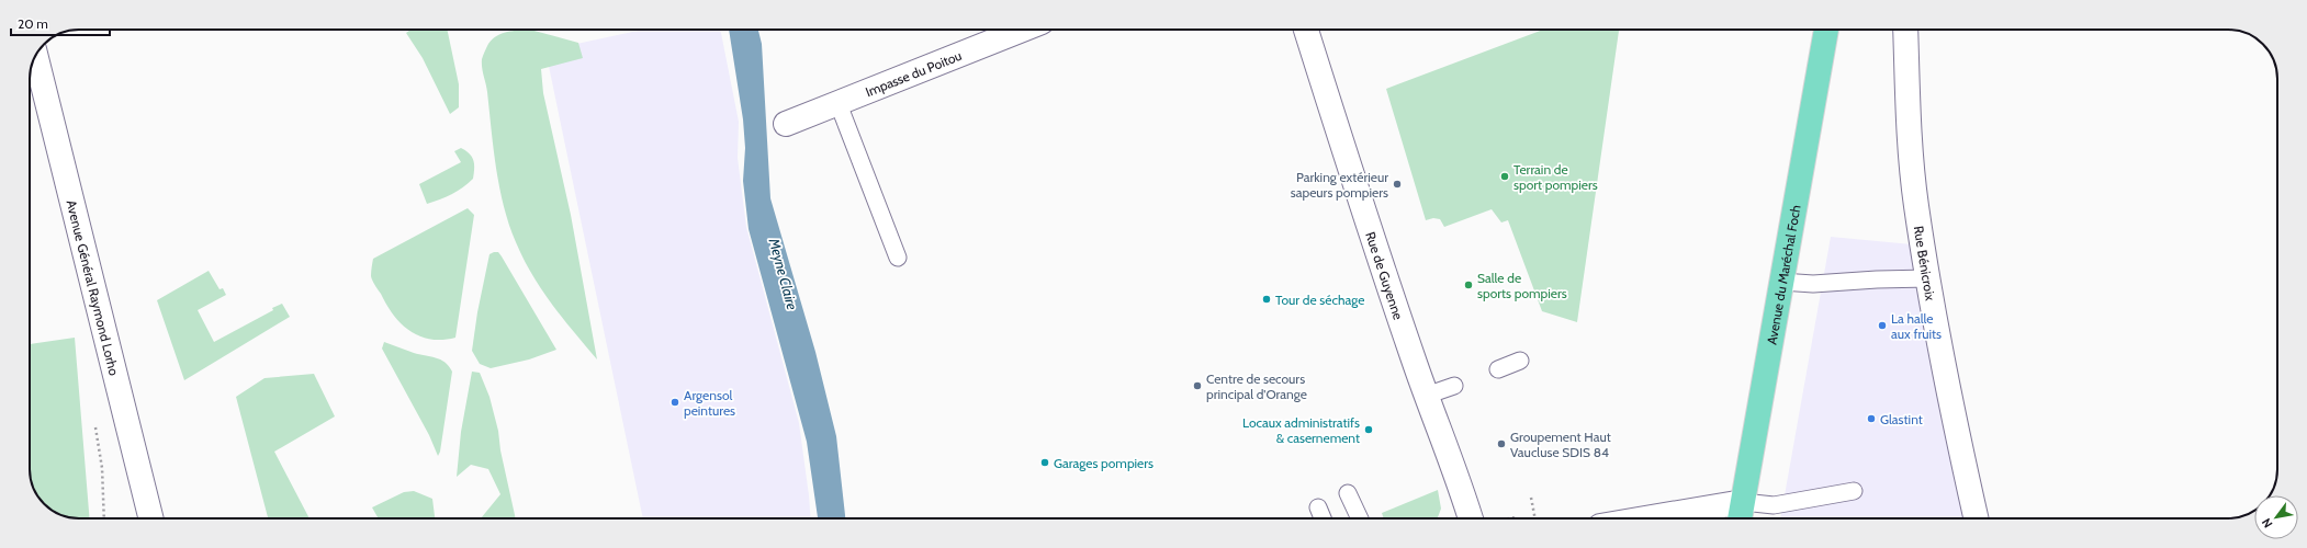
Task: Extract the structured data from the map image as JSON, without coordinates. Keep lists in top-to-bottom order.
{
  "streets": {
    "main road": ["Avenue du Maréchal Foch"],
    "street": [
      "Impasse du Poitou",
      "Rue Bénicroix",
      "Rue de Guyenne",
      "Avenue Général Raymond Lorho"
    ]
  },
  "water": ["Meyne Claire"],
  "places": [
    "Terrain de sport pompiers",
    "Parking extérieur sapeurs pompiers",
    "Salle de sports pompiers",
    "Tour de séchage",
    "La halle aux fruits",
    "Centre de secours principal d'Orange",
    "Argensol peintures",
    "Glastint",
    "Locaux administratifs & casernement",
    "Groupement Haut Vaucluse SDIS 84",
    "Garages pompiers"
  ],
  "scale_bar": "20 m",
  "north": "bottom left"
}
